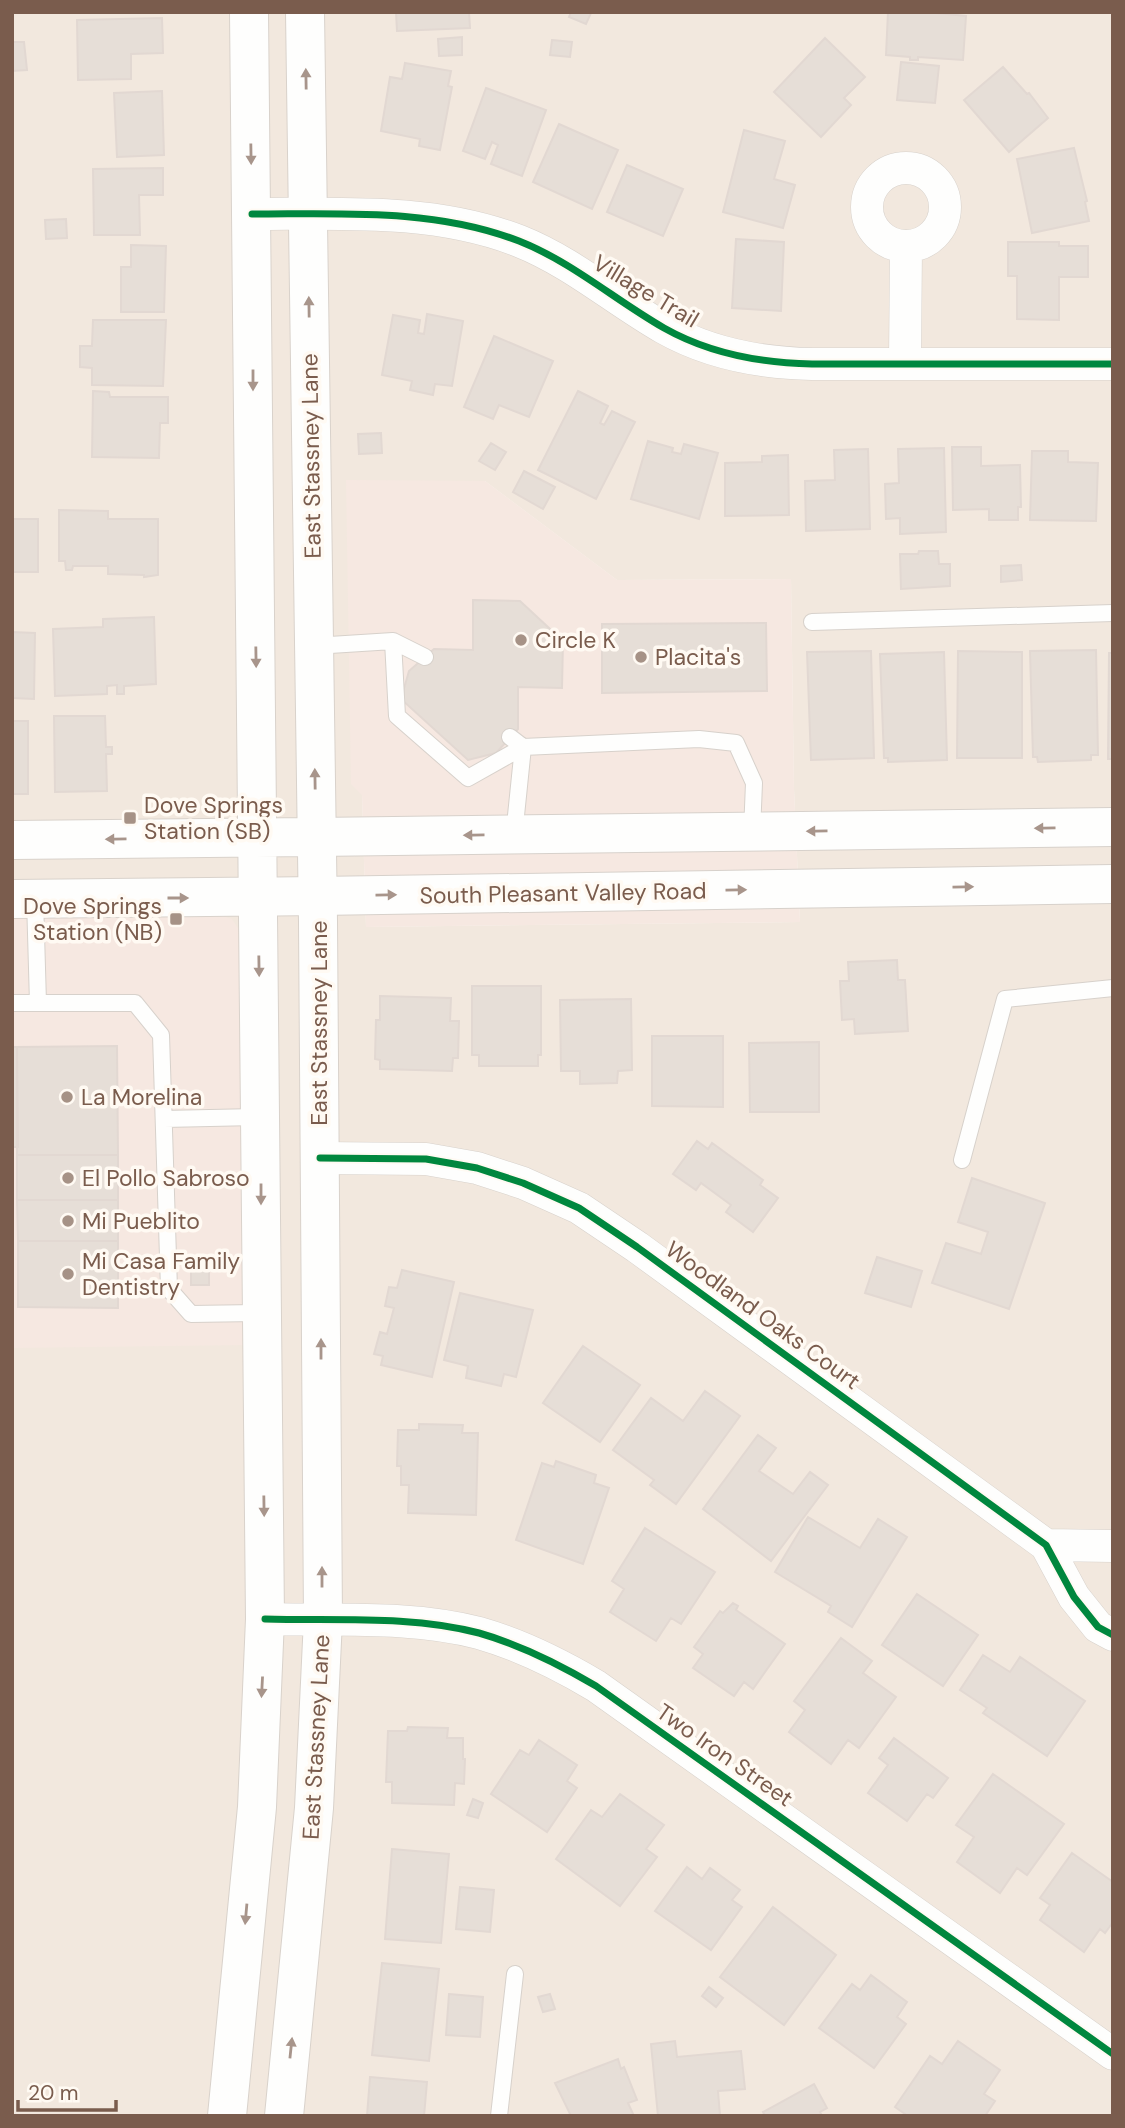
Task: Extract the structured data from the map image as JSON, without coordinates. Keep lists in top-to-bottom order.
{
  "streets": {
    "main road": ["East Stassney Lane", "South Pleasant Valley Road"],
    "street": ["Village Trail", "Woodland Oaks Court", "Two Iron Street"]
  },
  "crossings": [
    ["Village Trail", "East Stassney Lane"],
    ["East Stassney Lane", "South Pleasant Valley Road"],
    ["East Stassney Lane", "Woodland Oaks Court"],
    ["East Stassney Lane", "Two Iron Street"]
  ],
  "places": {
    "other": [
      "Circle K",
      "Placita's",
      "La Morelina",
      "El Pollo Sabroso",
      "Mi Pueblito",
      "Mi Casa Family Dentistry"
    ],
    "transit": ["Dove Springs Station (SB)", "Dove Springs Station (NB)"]
  },
  "scale_bar": "20 m"
}
